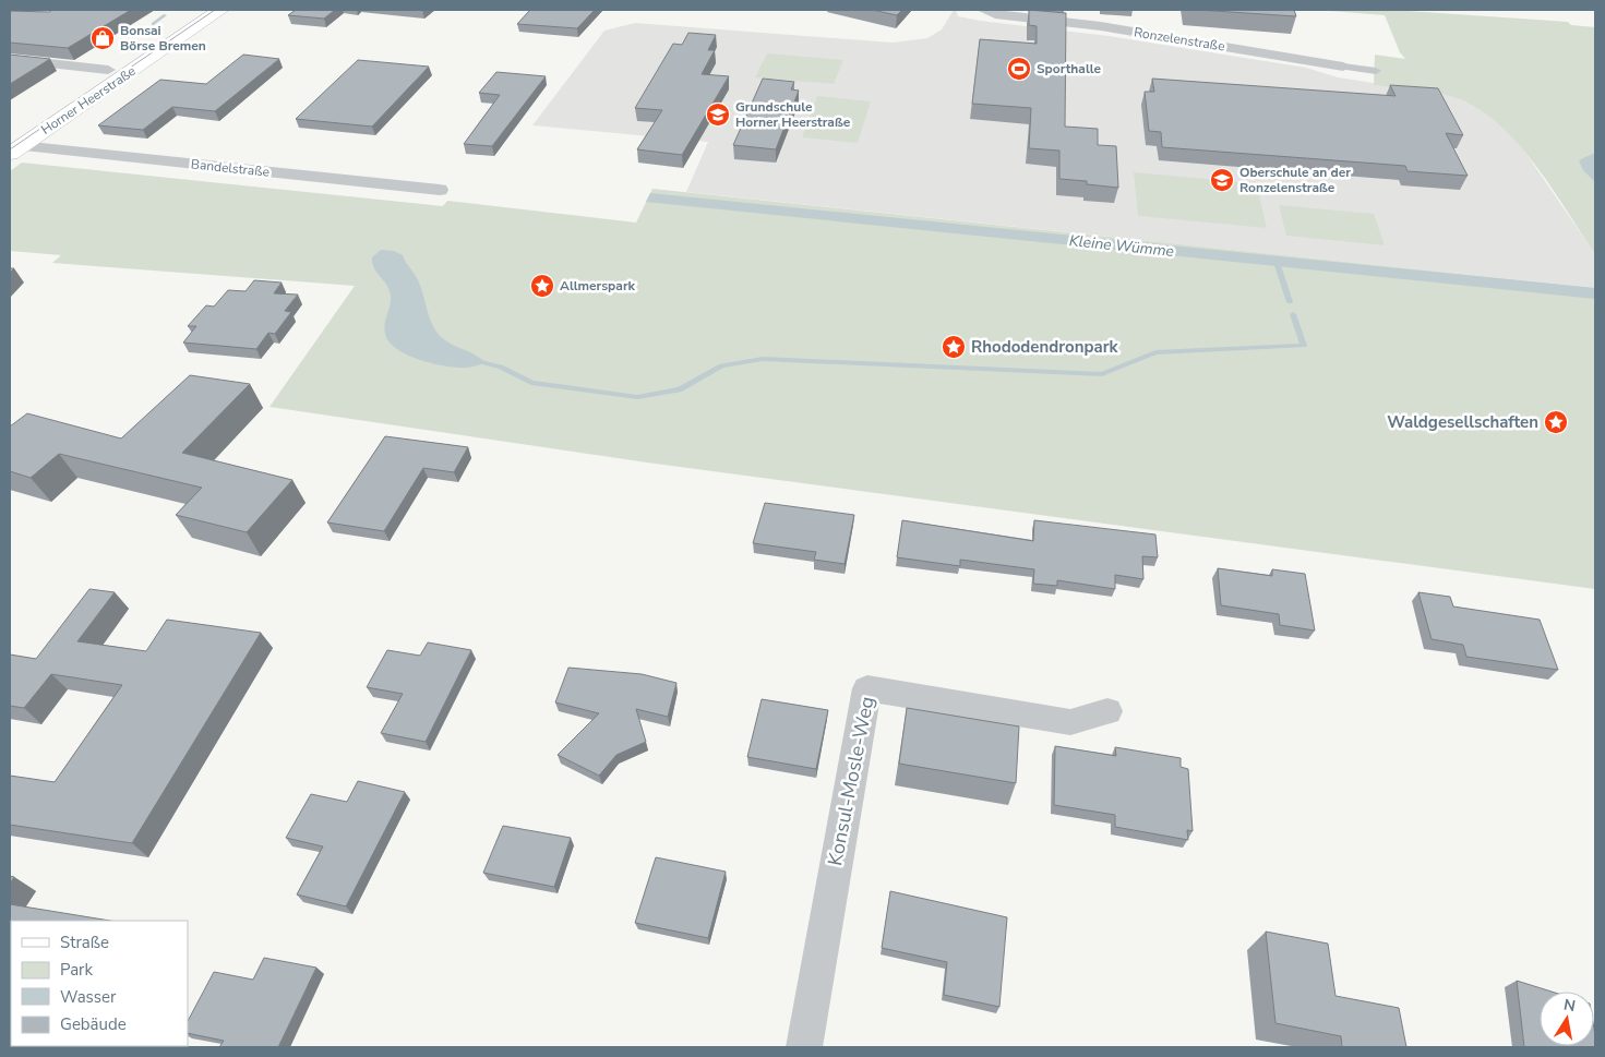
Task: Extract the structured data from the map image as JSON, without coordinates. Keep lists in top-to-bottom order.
{
  "streets": {
    "main road": ["Horner Heerstraße"],
    "street": ["Ronzelenstraße", "Bandelstraße", "Konsul-Mosle-Weg"]
  },
  "crossings": [
    ["Horner Heerstraße", "Bandelstraße"]
  ],
  "water": ["Kleine Wümme"],
  "places": {
    "shop": ["Bonsai Börse Bremen"],
    "sports": ["Sporthalle"],
    "school or university": ["Grundschule Horner Heerstraße", "Oberschule an der Ronzelenstraße"],
    "place": ["Allmerspark", "Rhododendronpark", "Waldgesellschaften"]
  },
  "legend": [
    "Straße",
    "Park",
    "Wasser",
    "Gebäude"
  ],
  "north": "top"
}
